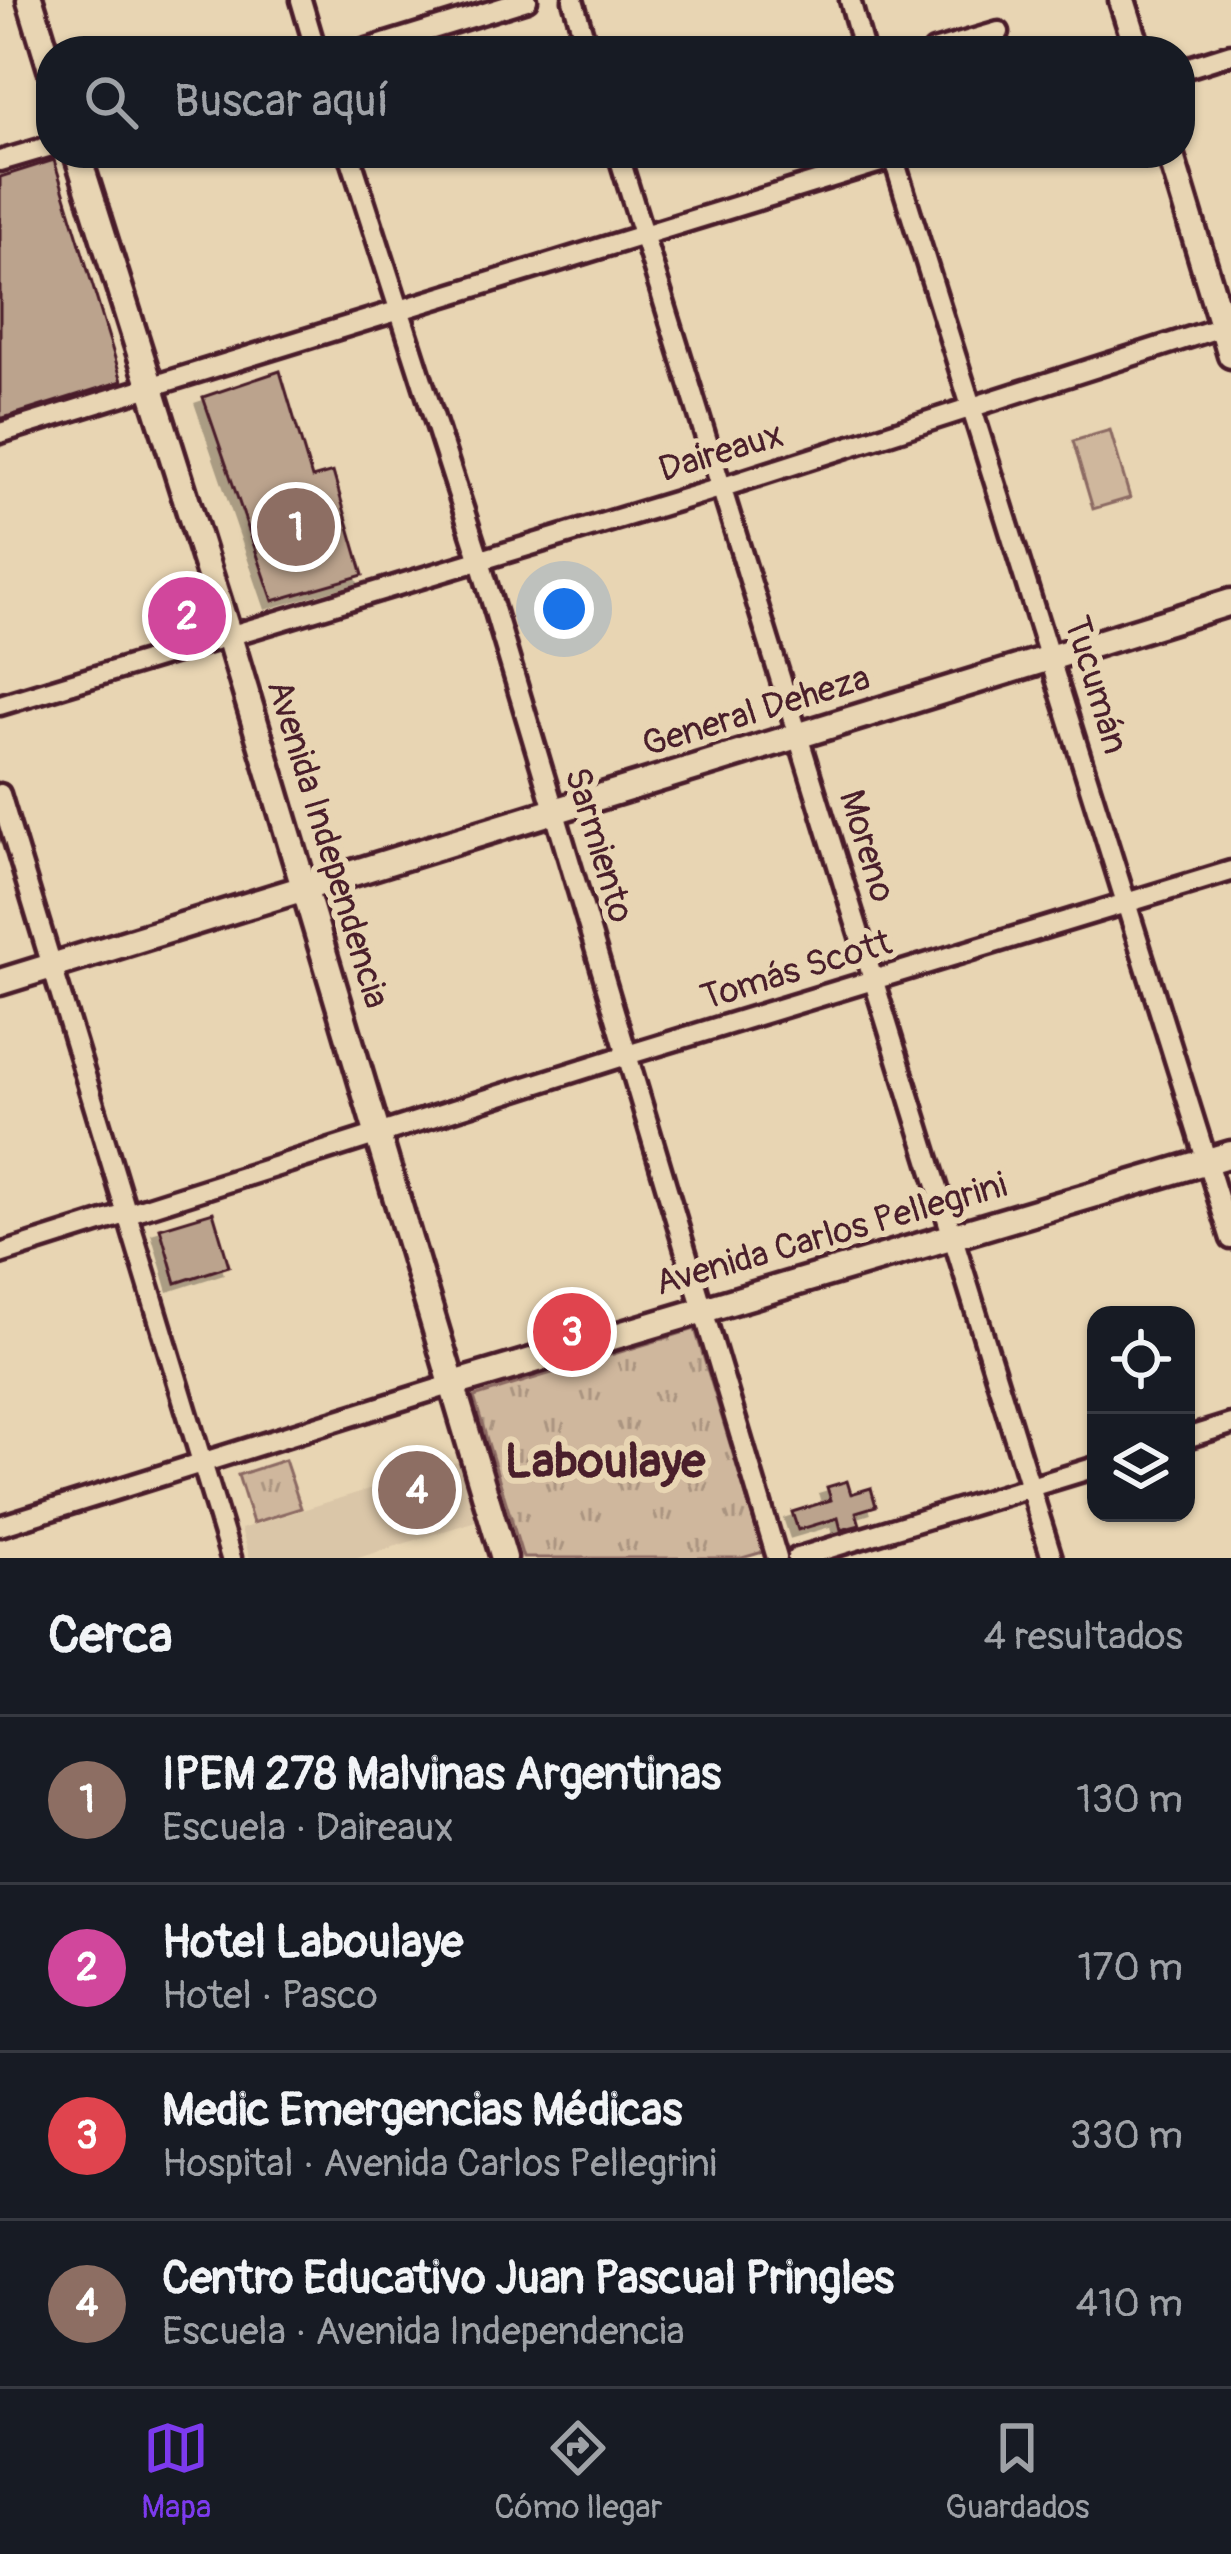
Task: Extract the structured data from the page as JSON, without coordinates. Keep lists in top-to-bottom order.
{
  "streets": {
    "main road": ["General Deheza", "Avenida Independencia", "Avenida Carlos Pellegrini"],
    "street": [
      "Daireaux",
      "Tucumán",
      "Sarmiento",
      "Moreno",
      "Tomás Scott"
    ]
  },
  "crossings": [
    ["Daireaux", "Tucumán"],
    ["Daireaux", "Avenida Independencia"],
    ["Daireaux", "Sarmiento"],
    ["Daireaux", "Moreno"],
    ["Tucumán", "General Deheza"],
    ["Tucumán", "Tomás Scott"],
    ["Tucumán", "Avenida Carlos Pellegrini"],
    ["General Deheza", "Avenida Independencia"],
    ["General Deheza", "Sarmiento"],
    ["General Deheza", "Moreno"],
    ["Avenida Independencia", "Tomás Scott"],
    ["Avenida Independencia", "Avenida Carlos Pellegrini"],
    ["Sarmiento", "Tomás Scott"],
    ["Sarmiento", "Avenida Carlos Pellegrini"],
    ["Moreno", "Tomás Scott"],
    ["Moreno", "Avenida Carlos Pellegrini"]
  ],
  "districts": ["Laboulaye"],
  "page": {
    "search": "Buscar aquí",
    "pins": [
      "1",
      "2",
      "3",
      "4"
    ],
    "heading": ["Cerca", "4 resultados"],
    "list": [
      {
        "mark": "1",
        "name": "IPEM 278 Malvinas Argentinas",
        "note": "Escuela · Daireaux",
        "value": "130 m"
      },
      {
        "mark": "2",
        "name": "Hotel Laboulaye",
        "note": "Hotel · Pasco",
        "value": "170 m"
      },
      {
        "mark": "3",
        "name": "Medic Emergencias Médicas",
        "note": "Hospital · Avenida Carlos Pellegrini",
        "value": "330 m"
      },
      {
        "mark": "4",
        "name": "Centro Educativo Juan Pascual Pringles",
        "note": "Escuela · Avenida Independencia",
        "value": "410 m"
      }
    ],
    "nav": ["Mapa", "Cómo llegar", "Guardados"]
  }
}
